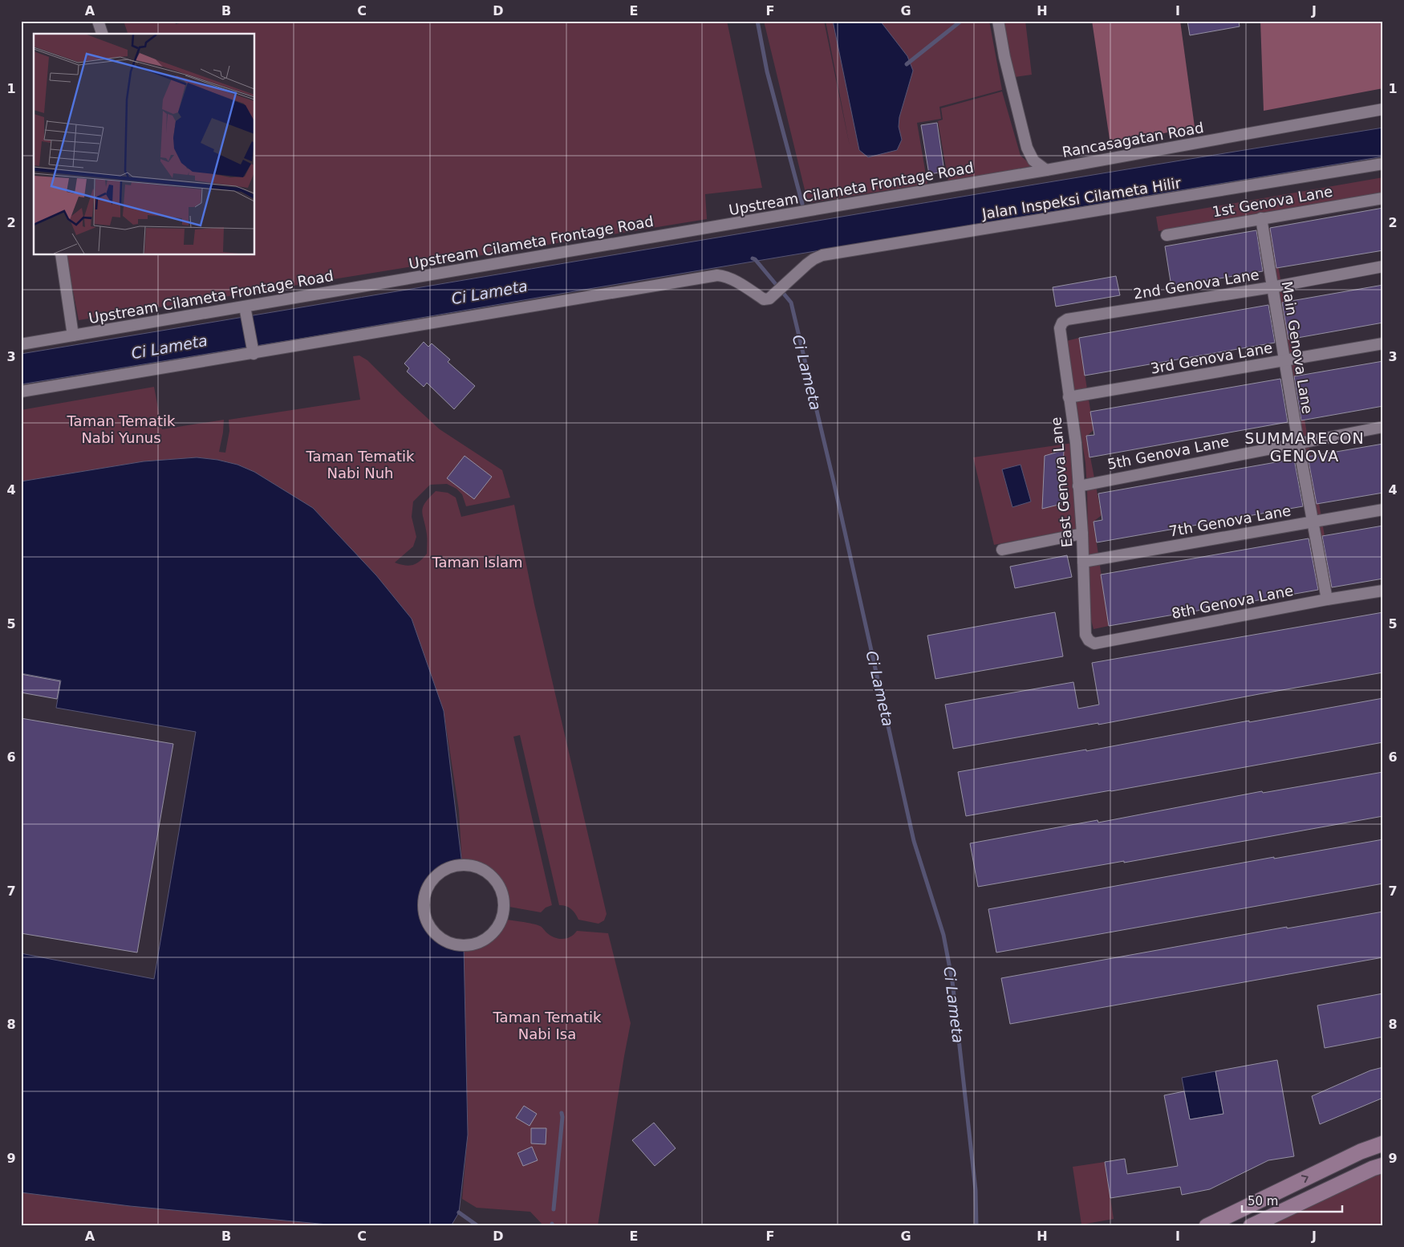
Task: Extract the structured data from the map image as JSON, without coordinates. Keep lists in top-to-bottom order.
{
  "streets": {
    "street": [
      "Rancasagatan Road",
      "Upstream Cilameta Frontage Road",
      "Jalan Inspeksi Cilameta Hilir",
      "1st Genova Lane",
      "2nd Genova Lane",
      "Main Genova Lane",
      "3rd Genova Lane",
      "5th Genova Lane",
      "East Genova Lane",
      "7th Genova Lane",
      "8th Genova Lane"
    ]
  },
  "crossings": [
    ["Rancasagatan Road", "Upstream Cilameta Frontage Road"],
    ["1st Genova Lane", "Main Genova Lane"],
    ["2nd Genova Lane", "Main Genova Lane"],
    ["2nd Genova Lane", "East Genova Lane"],
    ["Main Genova Lane", "3rd Genova Lane"],
    ["Main Genova Lane", "5th Genova Lane"],
    ["Main Genova Lane", "7th Genova Lane"],
    ["Main Genova Lane", "8th Genova Lane"],
    ["3rd Genova Lane", "East Genova Lane"],
    ["5th Genova Lane", "East Genova Lane"],
    ["East Genova Lane", "7th Genova Lane"],
    ["East Genova Lane", "8th Genova Lane"]
  ],
  "districts": ["SUMMARECON GENOVA"],
  "water": ["Ci Lameta"],
  "parks": [
    "Taman Tematik Nabi Yunus",
    "Taman Tematik Nabi Nuh",
    "Taman Islam",
    "Taman Tematik Nabi Isa"
  ],
  "scale_bar": "50 m",
  "grid": {
    "columns": [
      "A",
      "B",
      "C",
      "D",
      "E",
      "F",
      "G",
      "H",
      "I",
      "J"
    ],
    "rows": [
      "1",
      "2",
      "3",
      "4",
      "5",
      "6",
      "7",
      "8",
      "9"
    ]
  }
}
